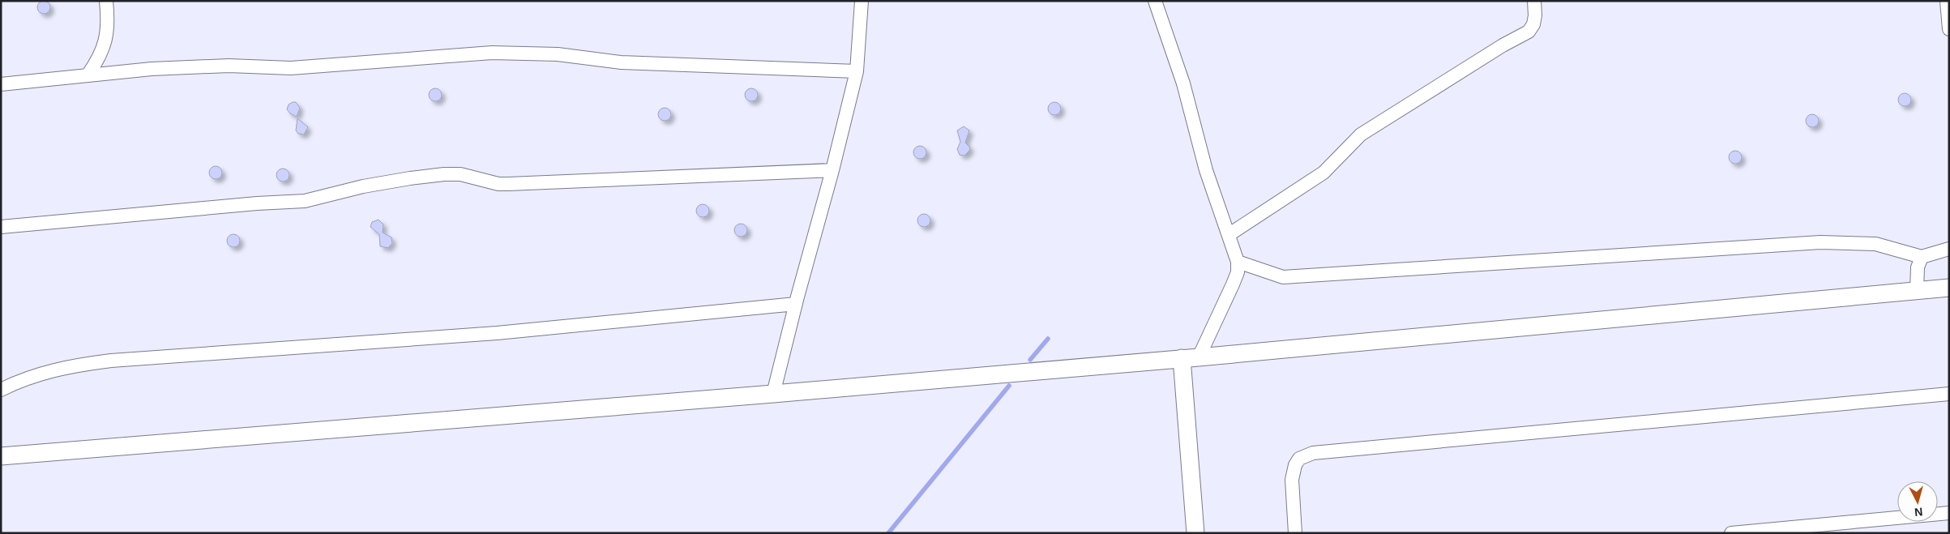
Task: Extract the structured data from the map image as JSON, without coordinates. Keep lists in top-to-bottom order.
{
  "north": "bottom"
}
